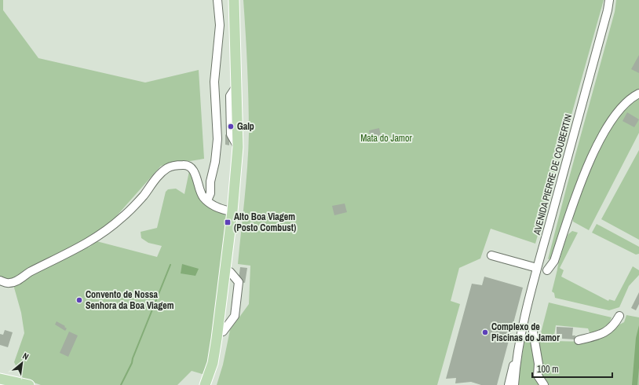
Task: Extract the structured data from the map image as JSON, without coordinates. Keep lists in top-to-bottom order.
{
  "streets": {
    "street": ["AVENIDA PIERRE DE COUBERTIN"]
  },
  "parks": ["Mata do Jamor"],
  "places": {
    "other": ["Galp", "Convento de Nossa Senhora da Boa Viagem", "Complexo de Piscinas do Jamor"],
    "transit": ["Alto Boa Viagem (Posto Combust)"]
  },
  "scale_bar": "100 m",
  "north": "top right"
}
